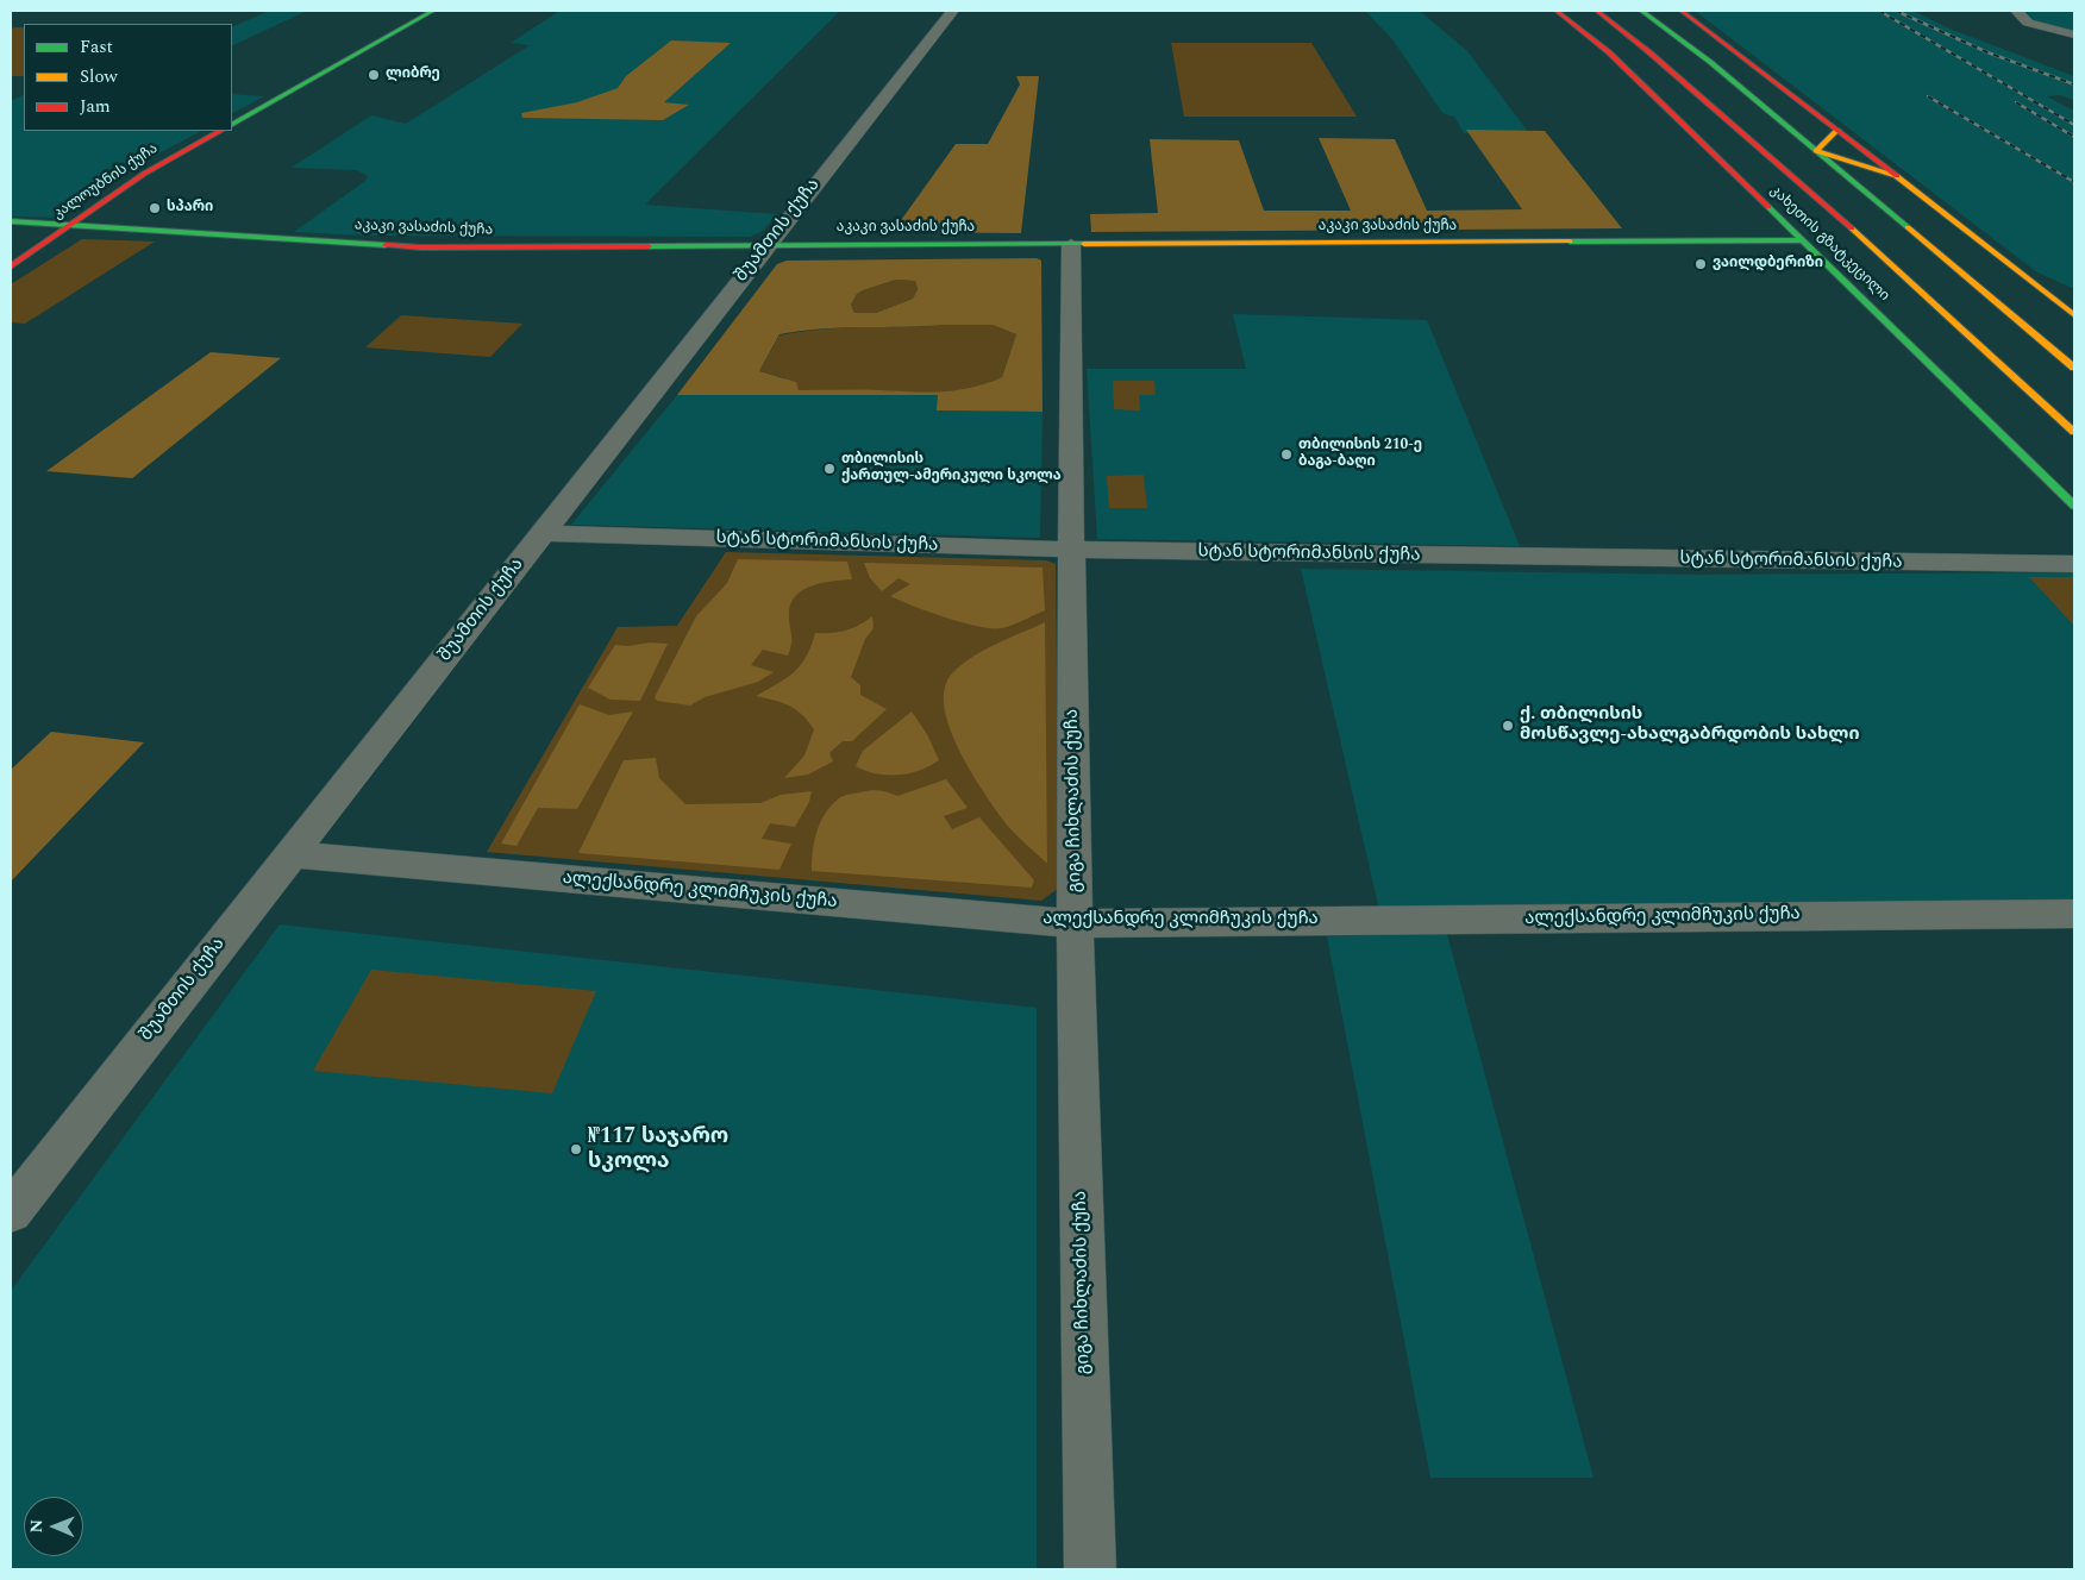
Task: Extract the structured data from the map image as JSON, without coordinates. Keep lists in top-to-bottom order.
{
  "streets": {
    "main road": ["კალოუბნის ქუჩა", "აკაკი ვასაძის ქუჩა", "კახეთის გზატკეცილი"],
    "street": [
      "შუამთის ქუჩა",
      "სტან სტორიმანსის ქუჩა",
      "გიგა ჩიხლაძის ქუჩა",
      "ალექსანდრე კლიმჩუკის ქუჩა"
    ]
  },
  "crossings": [
    ["კალოუბნის ქუჩა", "აკაკი ვასაძის ქუჩა"],
    ["აკაკი ვასაძის ქუჩა", "შუამთის ქუჩა"],
    ["აკაკი ვასაძის ქუჩა", "კახეთის გზატკეცილი"],
    ["აკაკი ვასაძის ქუჩა", "გიგა ჩიხლაძის ქუჩა"],
    ["შუამთის ქუჩა", "სტან სტორიმანსის ქუჩა"],
    ["შუამთის ქუჩა", "ალექსანდრე კლიმჩუკის ქუჩა"],
    ["სტან სტორიმანსის ქუჩა", "გიგა ჩიხლაძის ქუჩა"],
    ["გიგა ჩიხლაძის ქუჩა", "ალექსანდრე კლიმჩუკის ქუჩა"]
  ],
  "places": [
    "ლიბრე",
    "სპარი",
    "ვაილდბერიზი",
    "თბილისის 210-ე ბაგა-ბაღი",
    "თბილისის ქართულ-ამერიკული სკოლა",
    "ქ. თბილისის მოსწავლე-ახალგაბრდობის სახლი",
    "№117 საჯარო სკოლა"
  ],
  "legend": ["Fast", "Slow", "Jam"],
  "north": "left"
}
